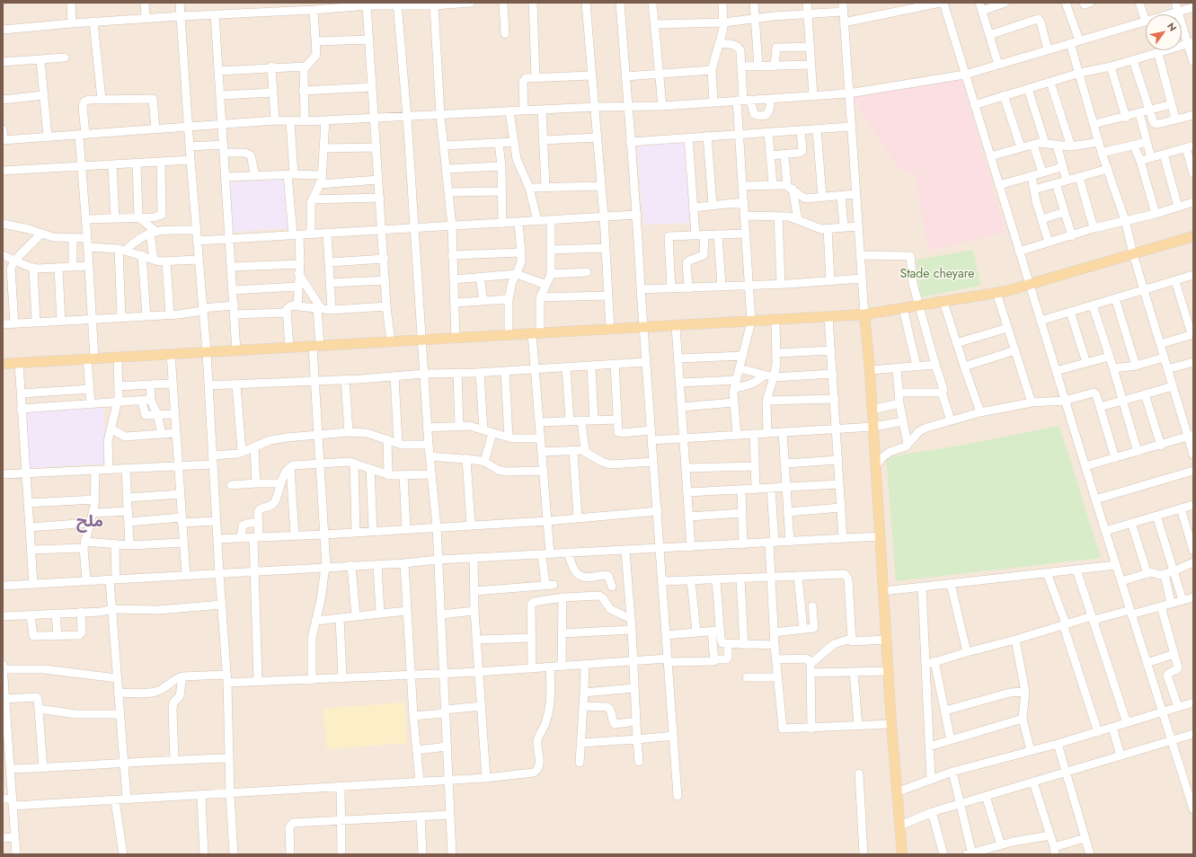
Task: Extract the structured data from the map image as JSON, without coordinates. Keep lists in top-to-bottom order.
{
  "districts": ["ملح"],
  "parks": ["Stade cheyare"],
  "north": "top right"
}
